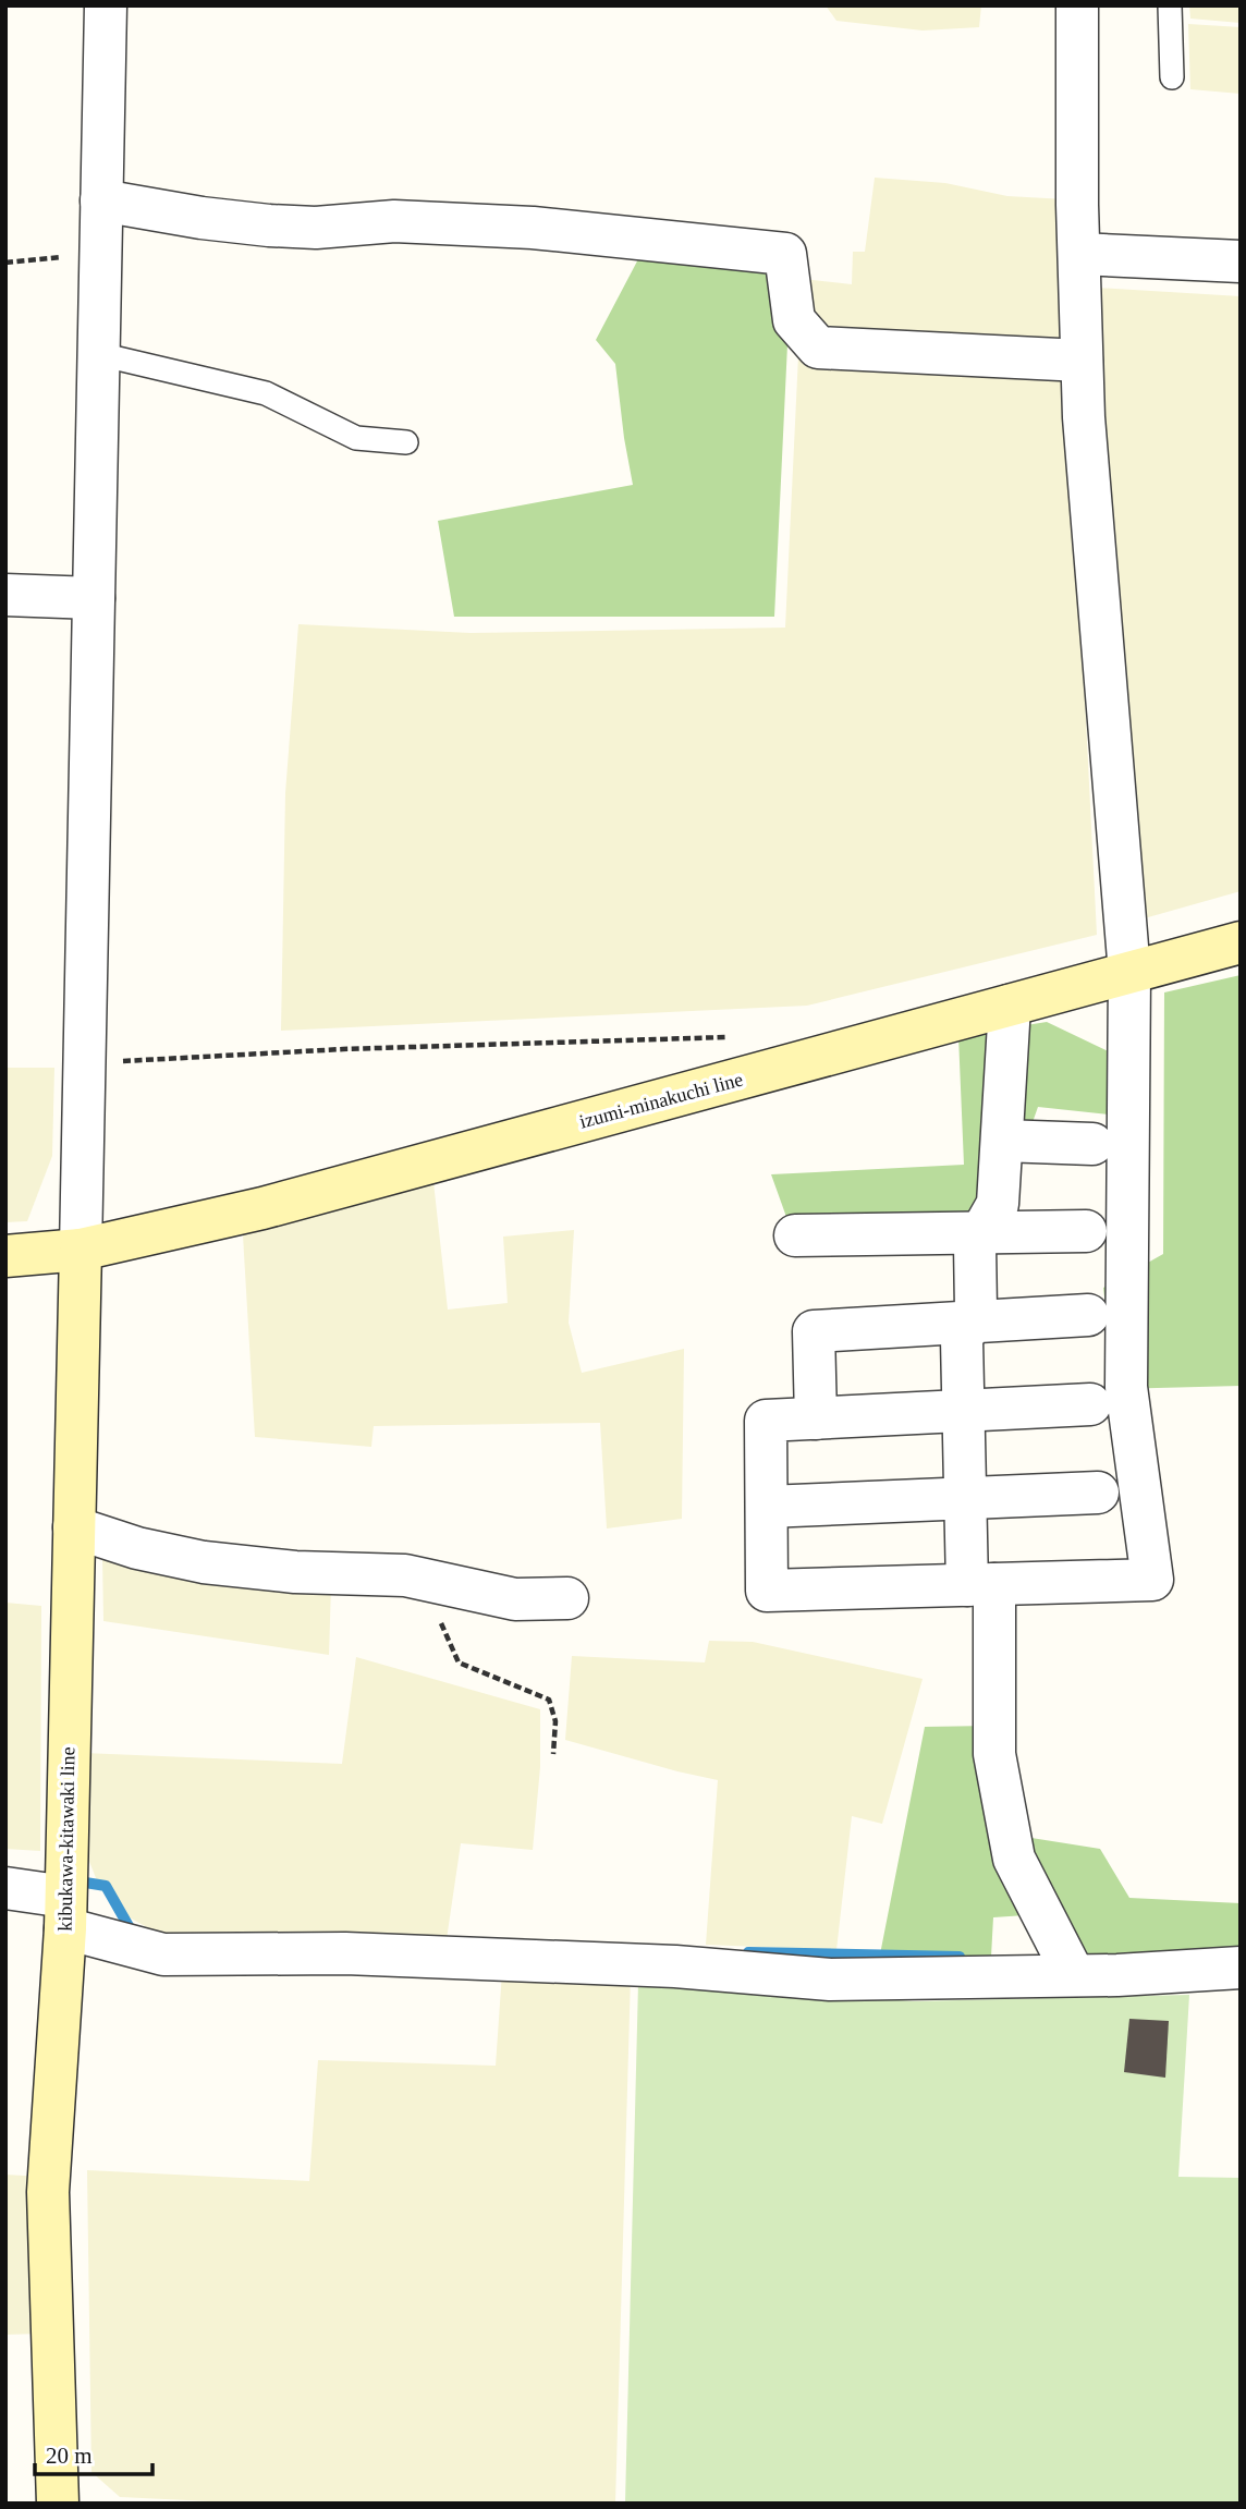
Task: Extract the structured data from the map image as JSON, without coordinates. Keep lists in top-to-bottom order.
{
  "streets": {
    "main road": ["izumi-minakuchi line", "kibukawa-kitawaki line"]
  },
  "crossings": [
    ["izumi-minakuchi line", "kibukawa-kitawaki line"]
  ],
  "scale_bar": "20 m"
}
